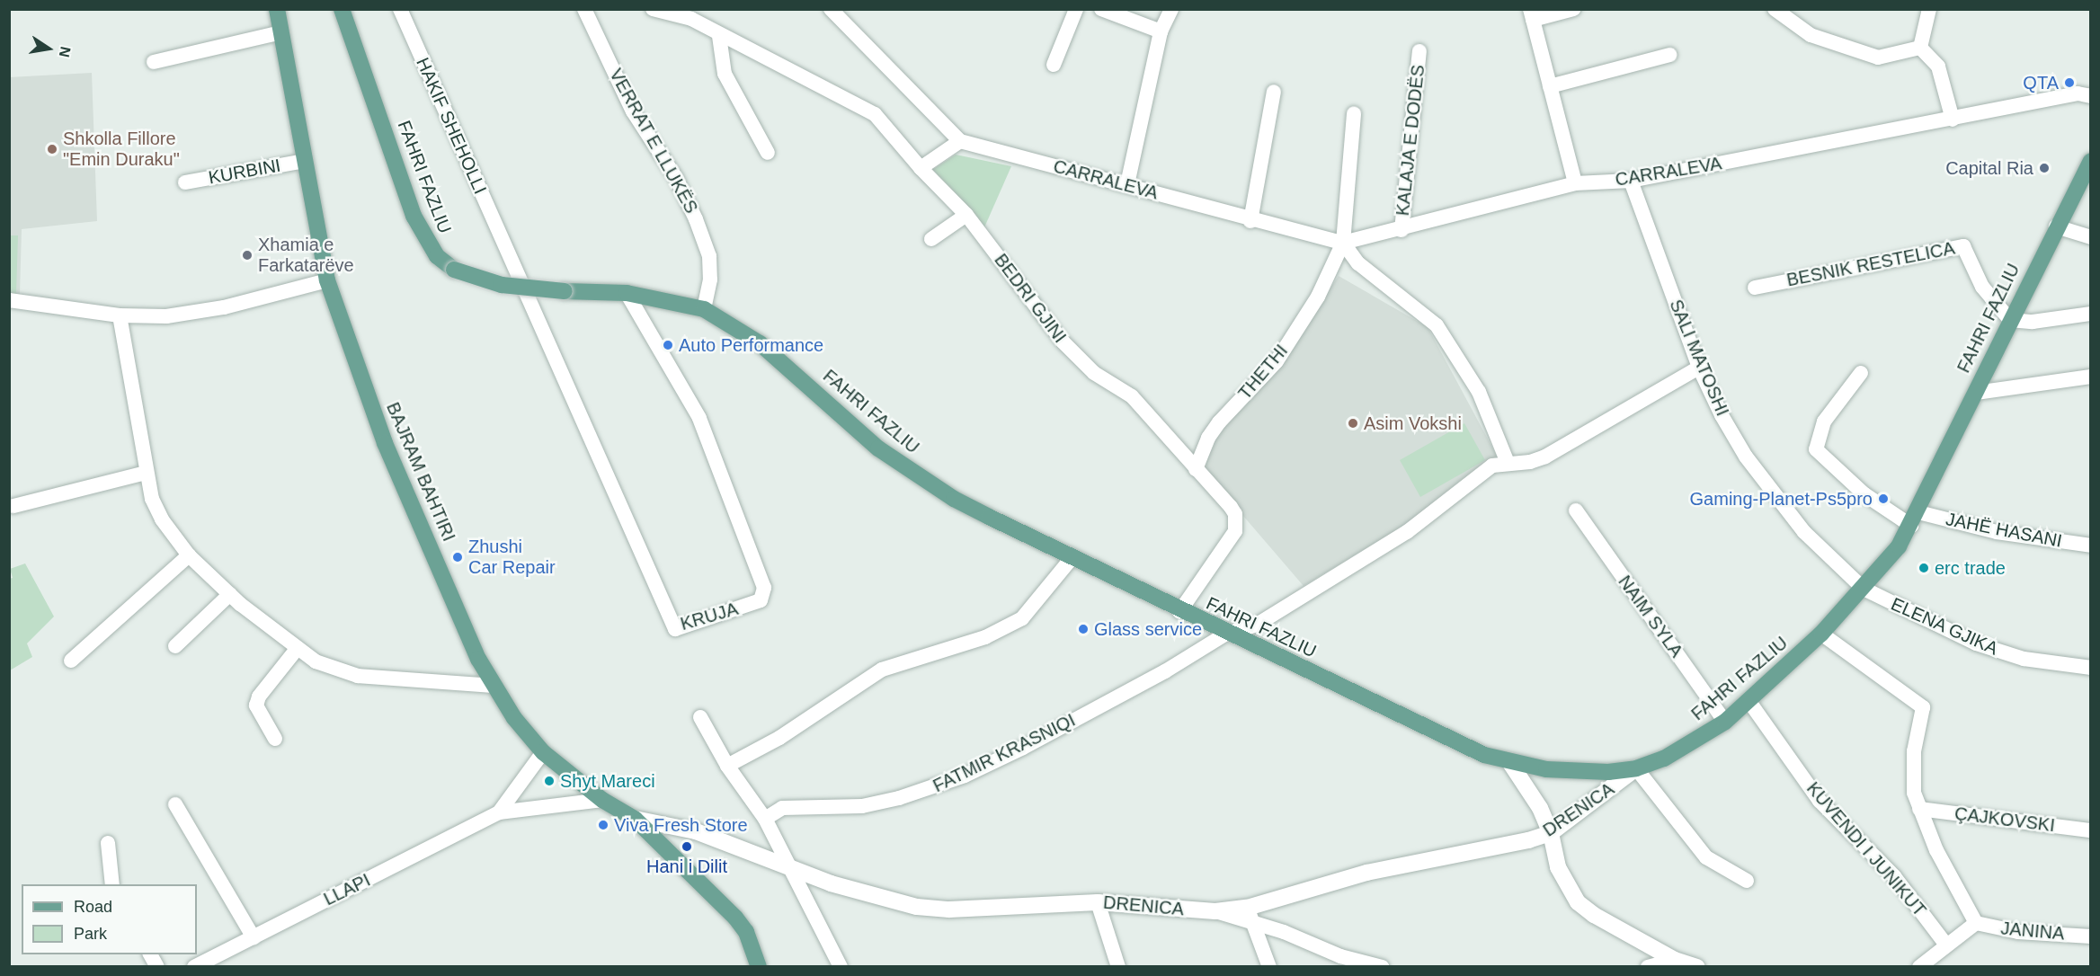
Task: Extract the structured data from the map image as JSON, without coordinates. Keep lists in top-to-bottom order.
{
  "streets": {
    "main road": ["FAHRI FAZLIU", "BAJRAM BAHTIRI"],
    "street": [
      "HAKIF SHEHOLLI",
      "KALAJA E DODËS",
      "VERRAT E LLUKËS",
      "KURBINI",
      "CARRALEVA",
      "BESNIK RESTELICA",
      "BEDRI GJINI",
      "SALI MATOSHI",
      "THETHI",
      "JAHË HASANI",
      "KRUJA",
      "NAIM SYLA",
      "ELENA GJIKA",
      "FATMIR KRASNIQI",
      "DRENICA",
      "ÇAJKOVSKI",
      "KUVENDI I JUNIKUT",
      "LLAPI",
      "JANINA"
    ]
  },
  "crossings": [
    ["HAKIF SHEHOLLI", "KRUJA"],
    ["KALAJA E DODËS", "CARRALEVA"],
    ["VERRAT E LLUKËS", "FAHRI FAZLIU"],
    ["KURBINI", "BAJRAM BAHTIRI"],
    ["CARRALEVA", "SALI MATOSHI"],
    ["CARRALEVA", "THETHI"],
    ["FAHRI FAZLIU", "BESNIK RESTELICA"],
    ["FAHRI FAZLIU", "BEDRI GJINI"],
    ["FAHRI FAZLIU", "SALI MATOSHI"],
    ["FAHRI FAZLIU", "JAHË HASANI"],
    ["FAHRI FAZLIU", "KRUJA"],
    ["FAHRI FAZLIU", "NAIM SYLA"],
    ["FAHRI FAZLIU", "ELENA GJIKA"],
    ["FAHRI FAZLIU", "FATMIR KRASNIQI"],
    ["FAHRI FAZLIU", "DRENICA"],
    ["FAHRI FAZLIU", "KUVENDI I JUNIKUT"],
    ["BEDRI GJINI", "THETHI"],
    ["SALI MATOSHI", "ELENA GJIKA"],
    ["SALI MATOSHI", "FATMIR KRASNIQI"],
    ["BAJRAM BAHTIRI", "DRENICA"],
    ["BAJRAM BAHTIRI", "LLAPI"]
  ],
  "places": [
    "QTA",
    "Shkolla Fillore \"Emin Duraku\"",
    "Capital Ria",
    "Xhamia e Farkatarëve",
    "Auto Performance",
    "Asim Vokshi",
    "Gaming-Planet-Ps5pro",
    "Zhushi Car Repair",
    "erc trade",
    "Glass service",
    "Shyt Mareci",
    "Viva Fresh Store",
    "Hani i Dilit"
  ],
  "legend": ["Road", "Park"],
  "north": "right"
}
